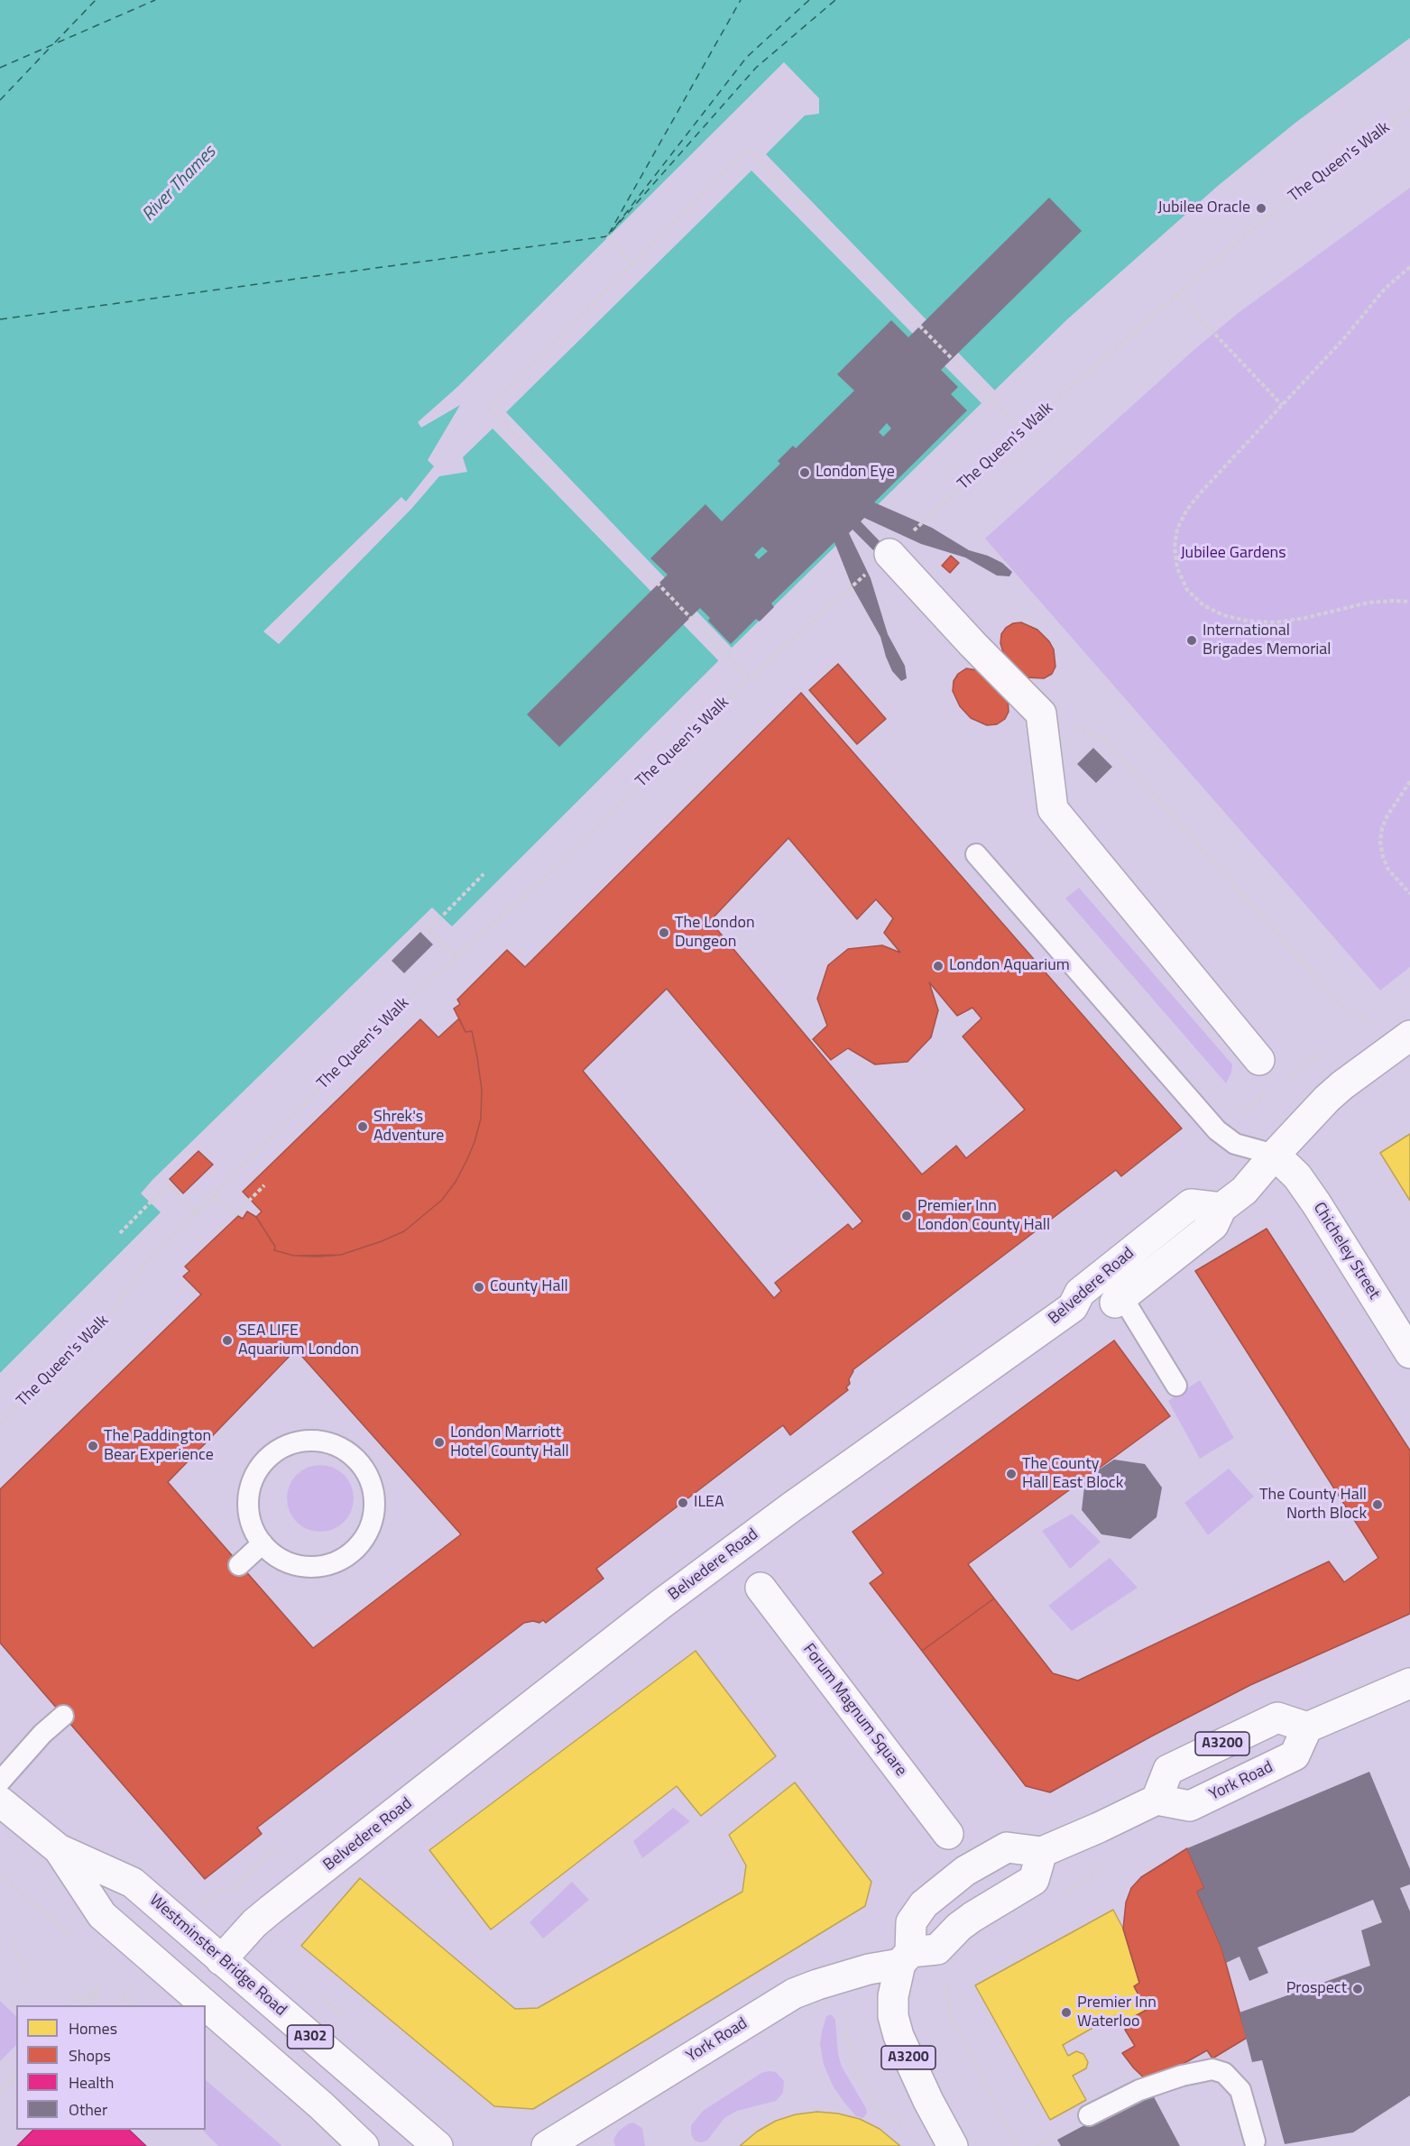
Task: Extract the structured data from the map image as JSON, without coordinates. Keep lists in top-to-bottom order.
{
  "streets": {
    "street": [
      "Chicheley Street",
      "Belvedere Road",
      "Forum Magnum Square",
      "A3200",
      "York Road",
      "Westminster Bridge Road",
      "A302"
    ],
    "path": ["The Queen's Walk"]
  },
  "crossings": [
    ["Chicheley Street", "Belvedere Road"],
    ["Belvedere Road", "Westminster Bridge Road"],
    ["A3200", "York Road"]
  ],
  "water": ["River Thames"],
  "parks": ["Jubilee Gardens"],
  "places": [
    "Jubilee Oracle",
    "London Eye",
    "International Brigades Memorial",
    "The London Dungeon",
    "London Aquarium",
    "Shrek's Adventure",
    "Premier Inn London County Hall",
    "County Hall",
    "SEA LIFE Aquarium London",
    "London Marriott Hotel County Hall",
    "The Paddington Bear Experience",
    "The County Hall East Block",
    "ILEA",
    "The County Hall North Block",
    "Prospect",
    "Premier Inn Waterloo"
  ],
  "legend": [
    "Homes",
    "Shops",
    "Health",
    "Other"
  ]
}
